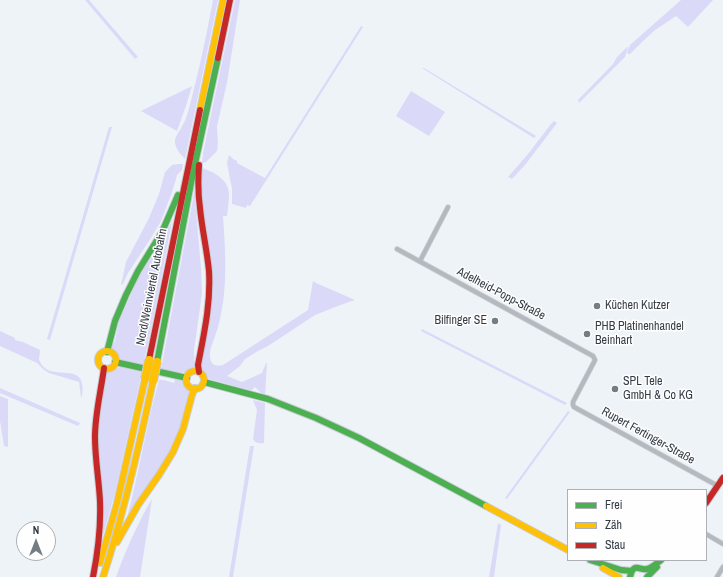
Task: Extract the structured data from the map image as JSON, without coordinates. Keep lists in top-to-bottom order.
{
  "streets": {
    "main road": ["Nord/Weinviertel Autobahn"],
    "street": ["Adelheid-Popp-Straße", "Rupert Fertinger-Straße"]
  },
  "crossings": [
    ["Adelheid-Popp-Straße", "Rupert Fertinger-Straße"]
  ],
  "places": [
    "Küchen Kutzer",
    "Bilfinger SE",
    "PHB Platinenhandel Beinhart",
    "SPL Tele GmbH & Co KG"
  ],
  "legend": ["Frei", "Zäh", "Stau"],
  "north": "top"
}
